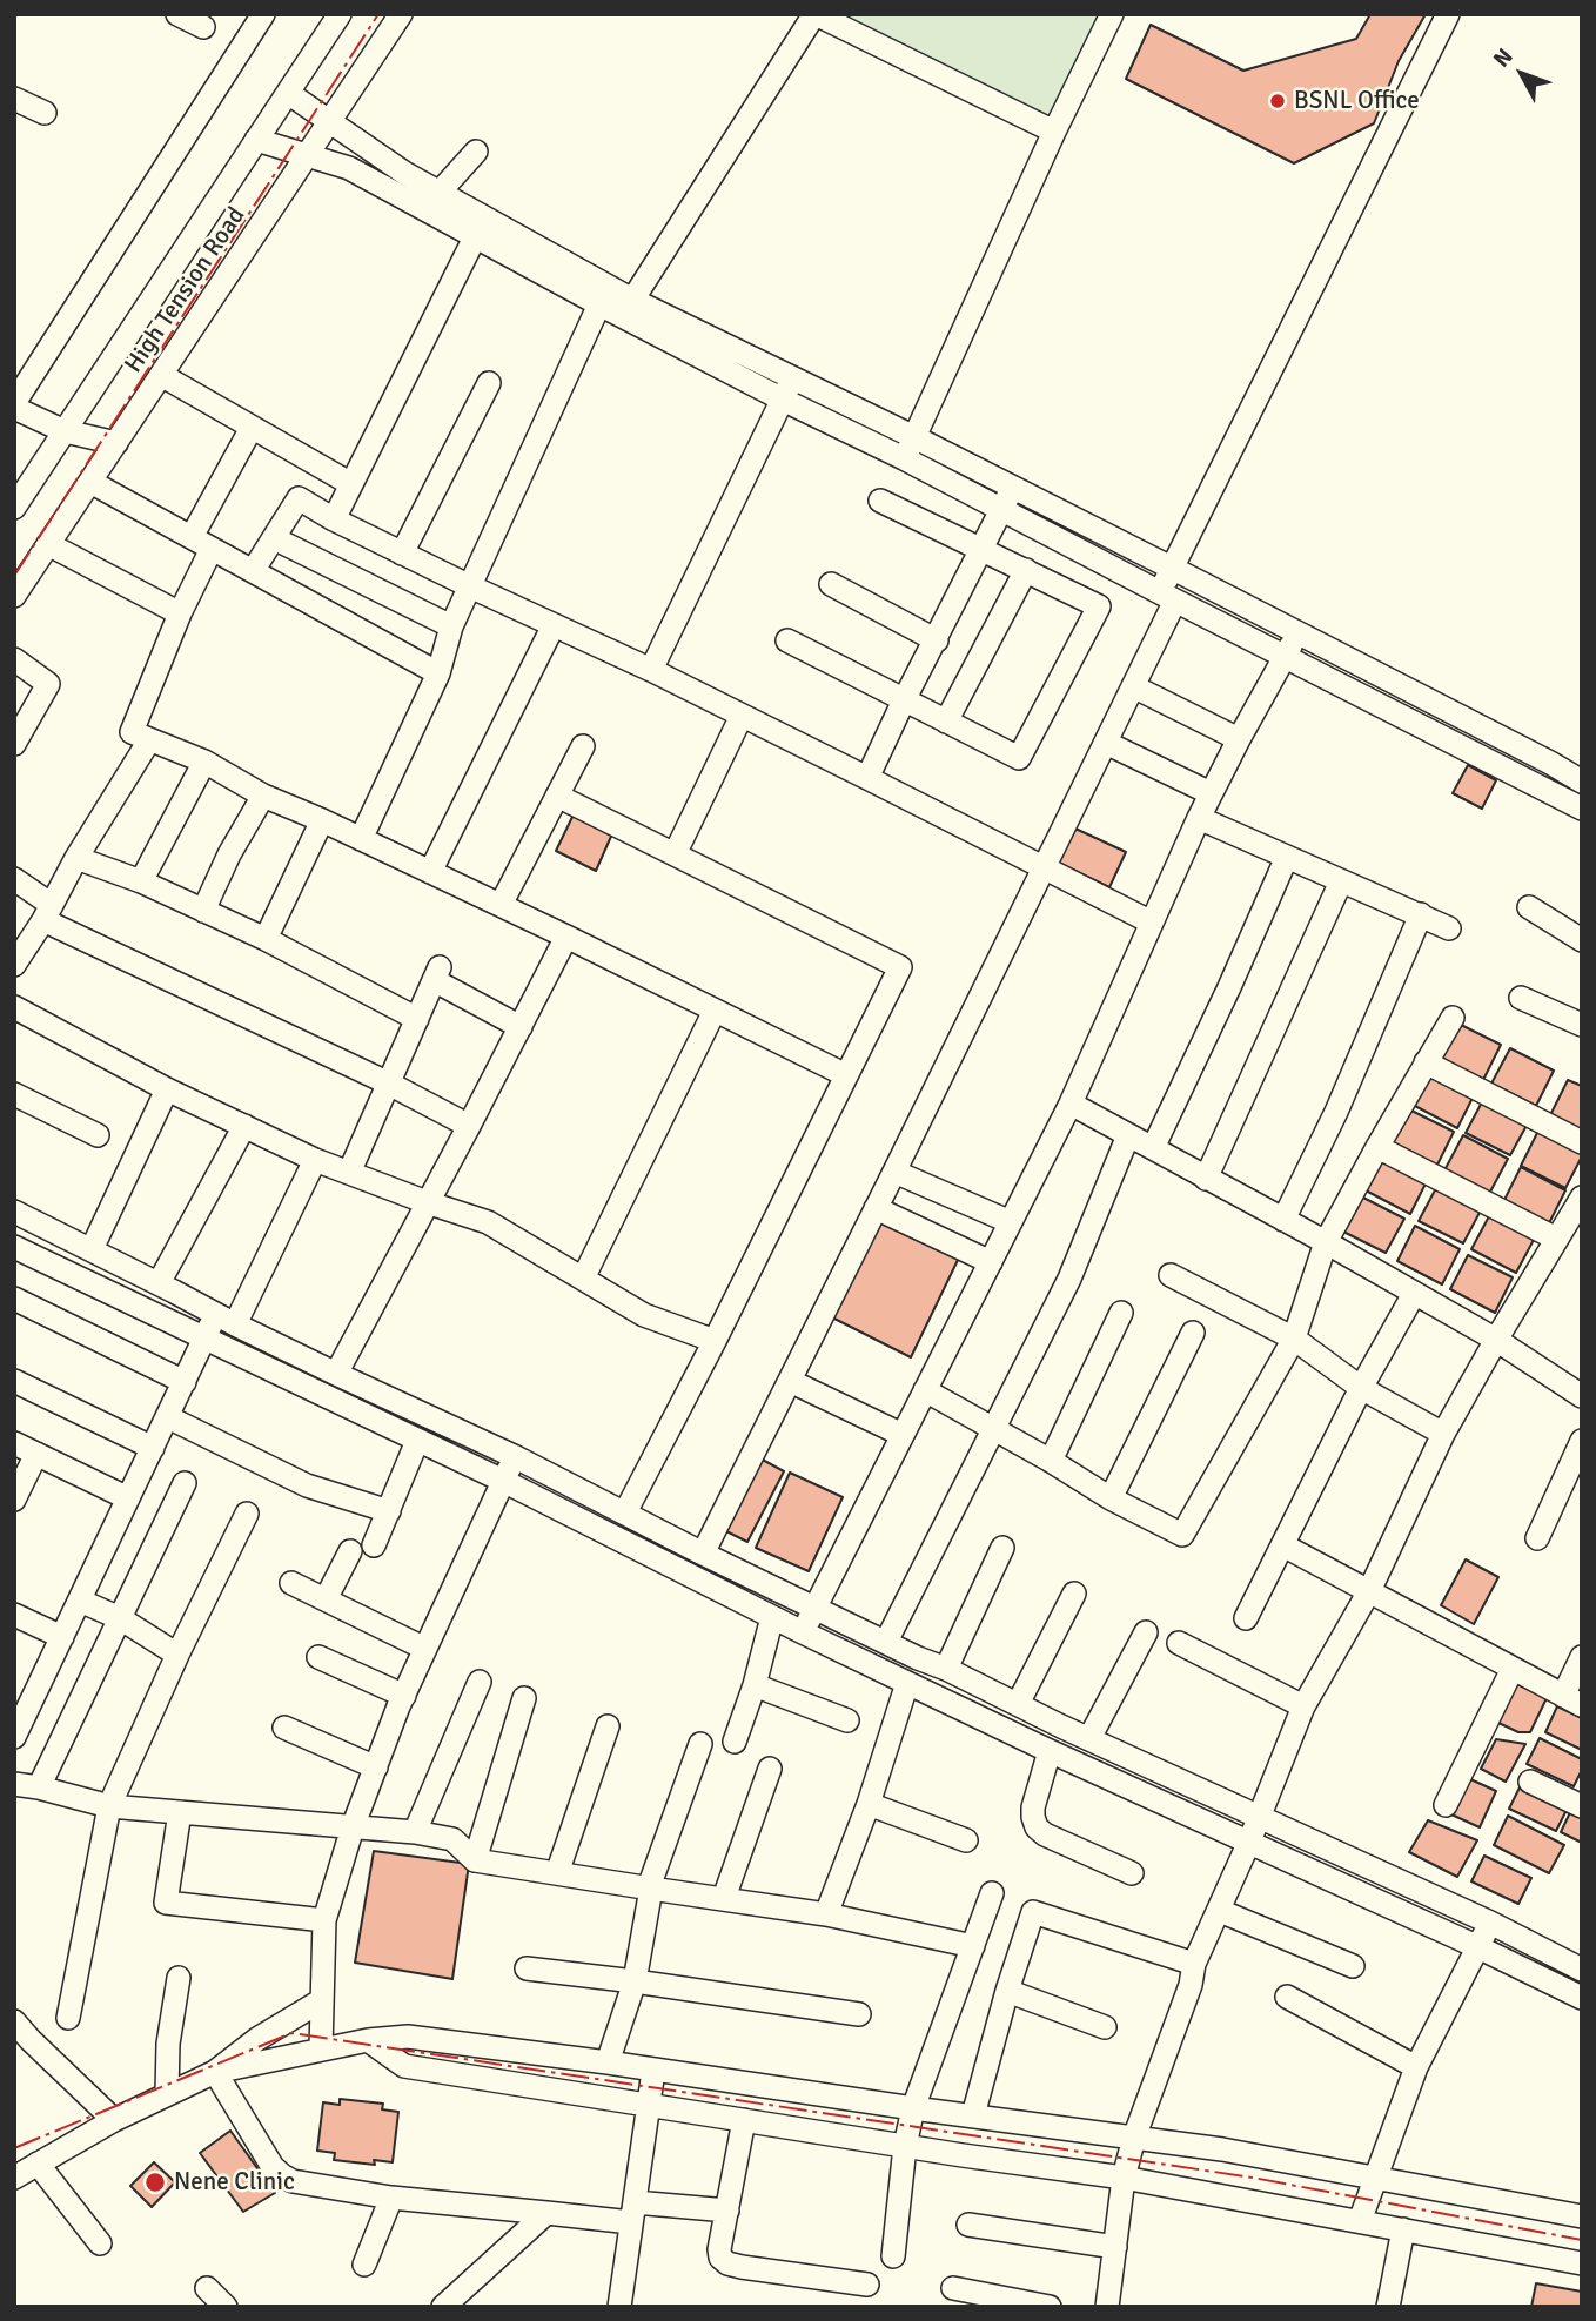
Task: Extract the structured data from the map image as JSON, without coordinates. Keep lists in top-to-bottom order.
{
  "streets": {
    "street": ["High Tension Road"]
  },
  "places": ["BSNL Office", "Nene Clinic"],
  "north": "top left"
}
